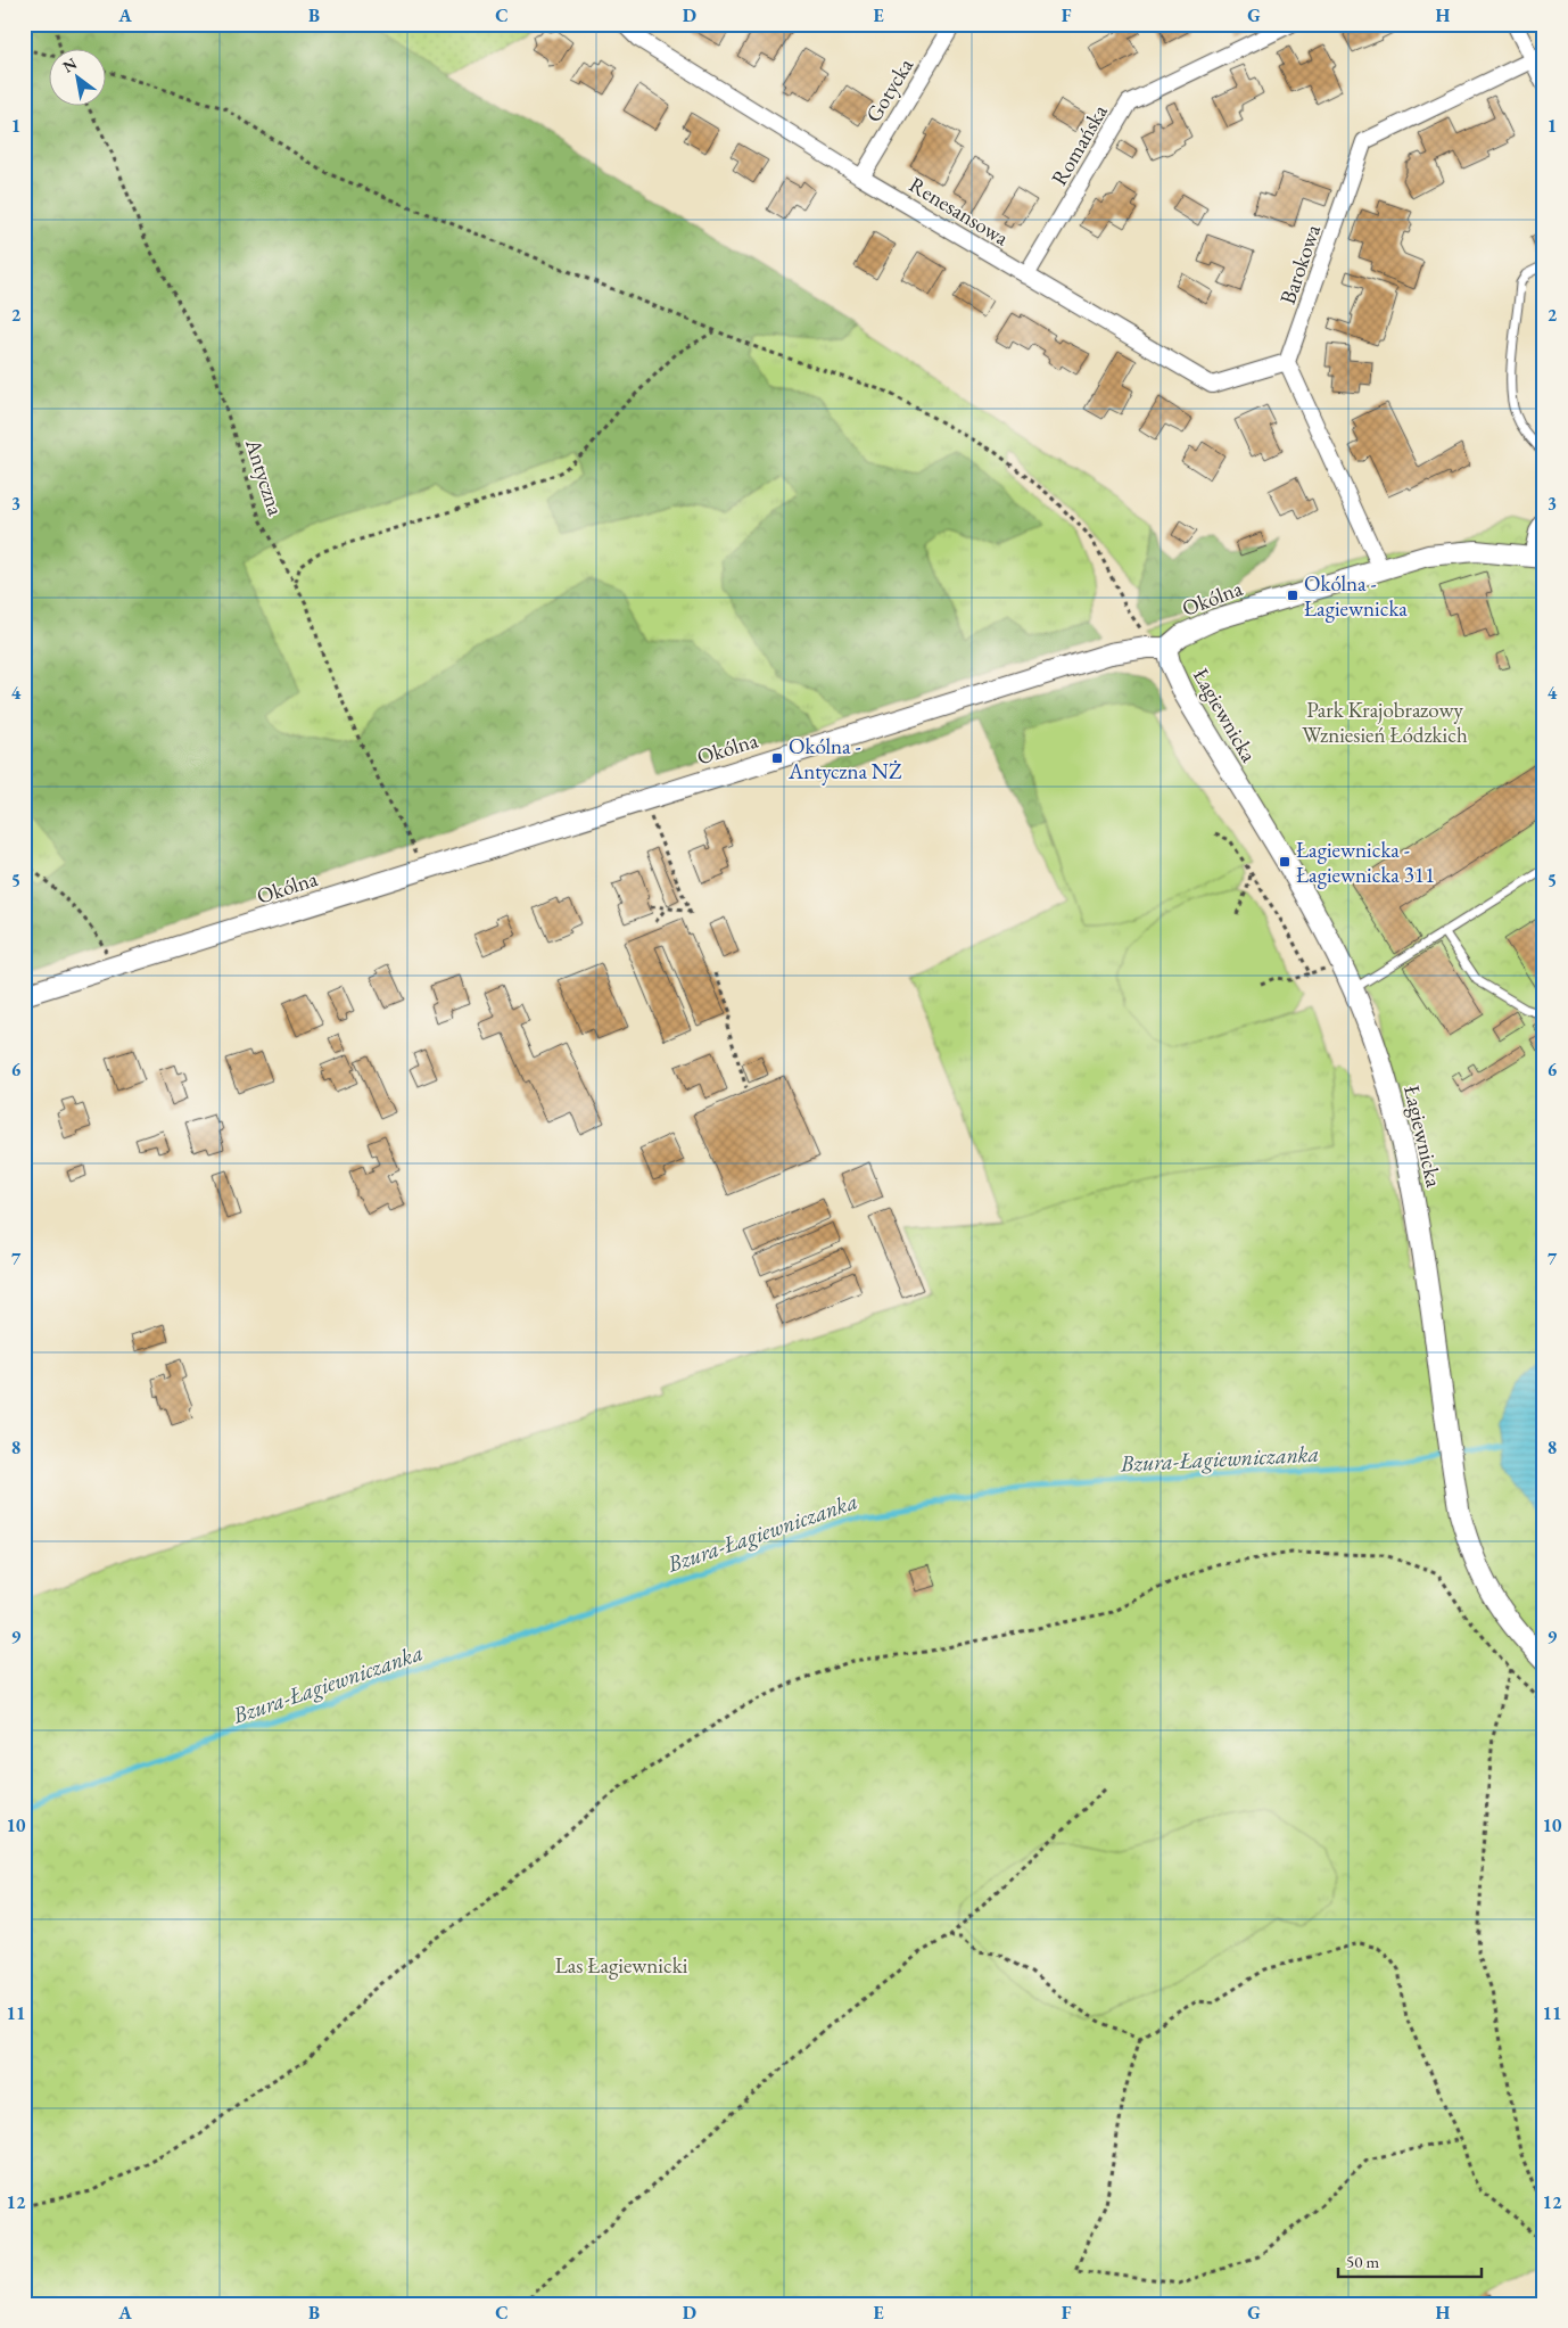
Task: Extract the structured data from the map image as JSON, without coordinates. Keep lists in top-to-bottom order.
{
  "streets": {
    "street": [
      "Gotycka",
      "Romańska",
      "Renesansowa",
      "Barokowa",
      "Okólna",
      "Łagiewnicka"
    ],
    "path": ["Antyczna"]
  },
  "crossings": [
    ["Gotycka", "Renesansowa"],
    ["Romańska", "Renesansowa"],
    ["Renesansowa", "Barokowa"],
    ["Antyczna", "Okólna"],
    ["Okólna", "Łagiewnicka"]
  ],
  "water": ["Bzura-Łagiewniczanka"],
  "parks": ["Park Krajobrazowy Wzniesień Łódzkich", "Las Łagiewnicki"],
  "places": {
    "transit": ["Okólna - Łagiewnicka", "Okólna - Antyczna NŻ", "Łagiewnicka - Łagiewnicka 311"]
  },
  "scale_bar": "50 m",
  "north": "top left",
  "grid": {
    "columns": [
      "A",
      "B",
      "C",
      "D",
      "E",
      "F",
      "G",
      "H"
    ],
    "rows": [
      "1",
      "2",
      "3",
      "4",
      "5",
      "6",
      "7",
      "8",
      "9",
      "10",
      "11",
      "12"
    ]
  }
}
